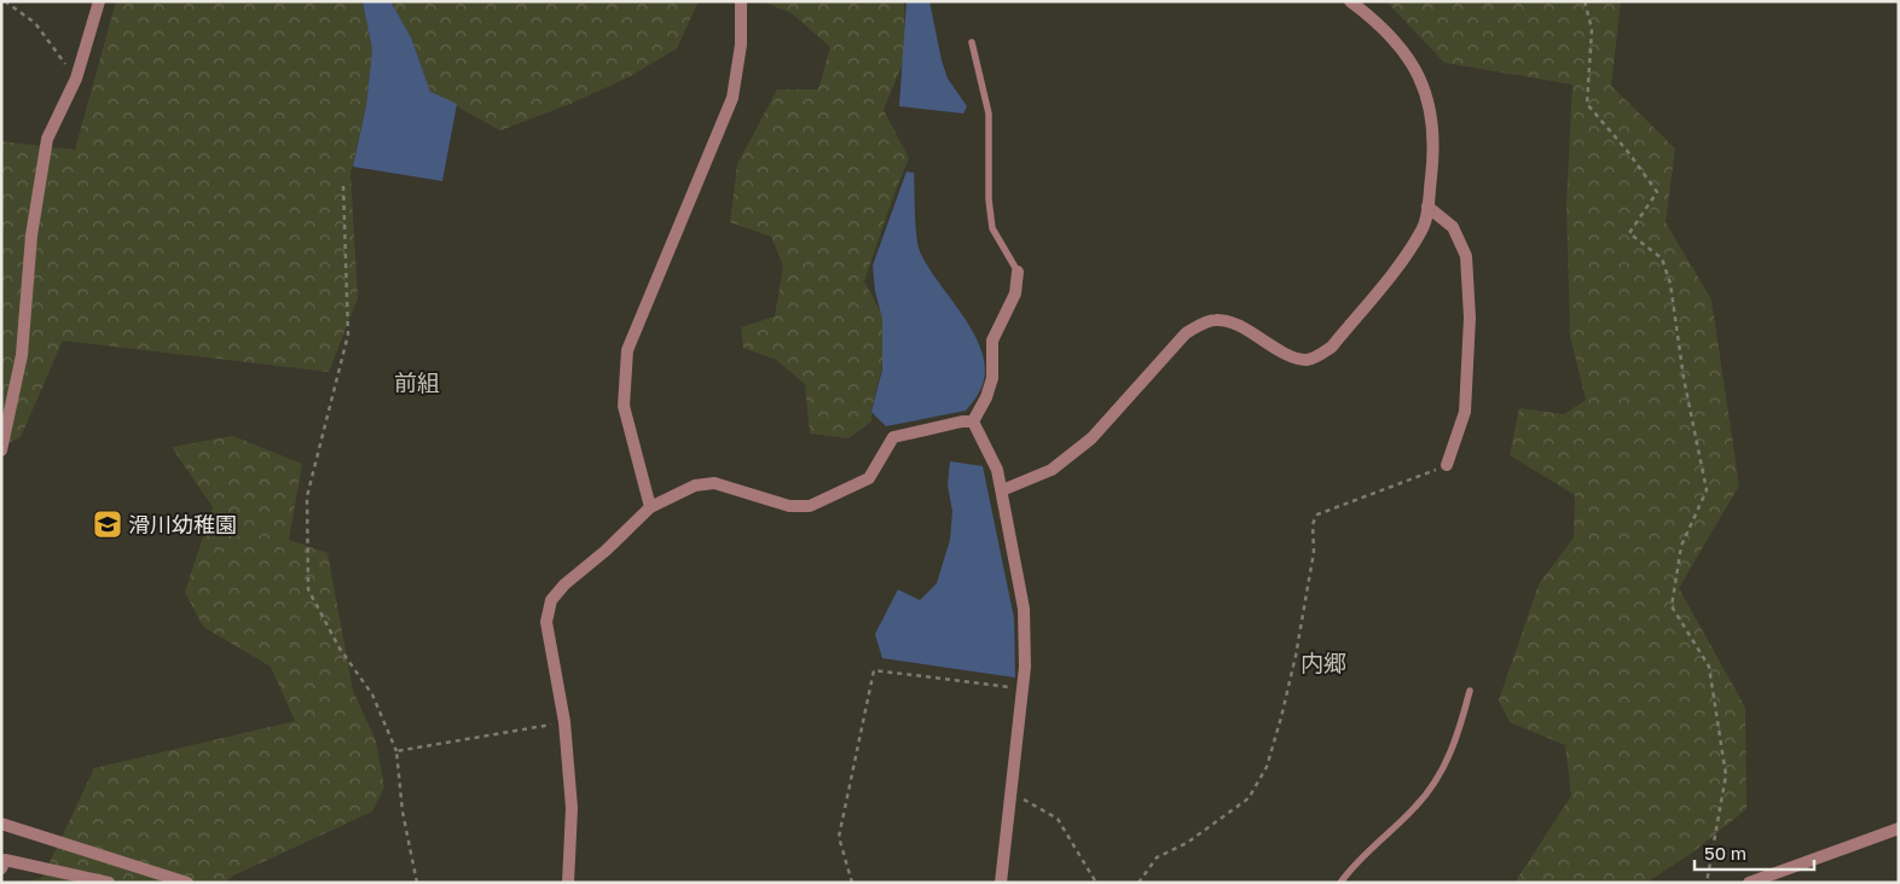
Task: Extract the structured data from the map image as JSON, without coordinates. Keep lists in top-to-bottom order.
{
  "districts": ["前組", "内郷"],
  "places": {
    "school or university": ["滑川幼稚園"]
  },
  "scale_bar": "50 m"
}
